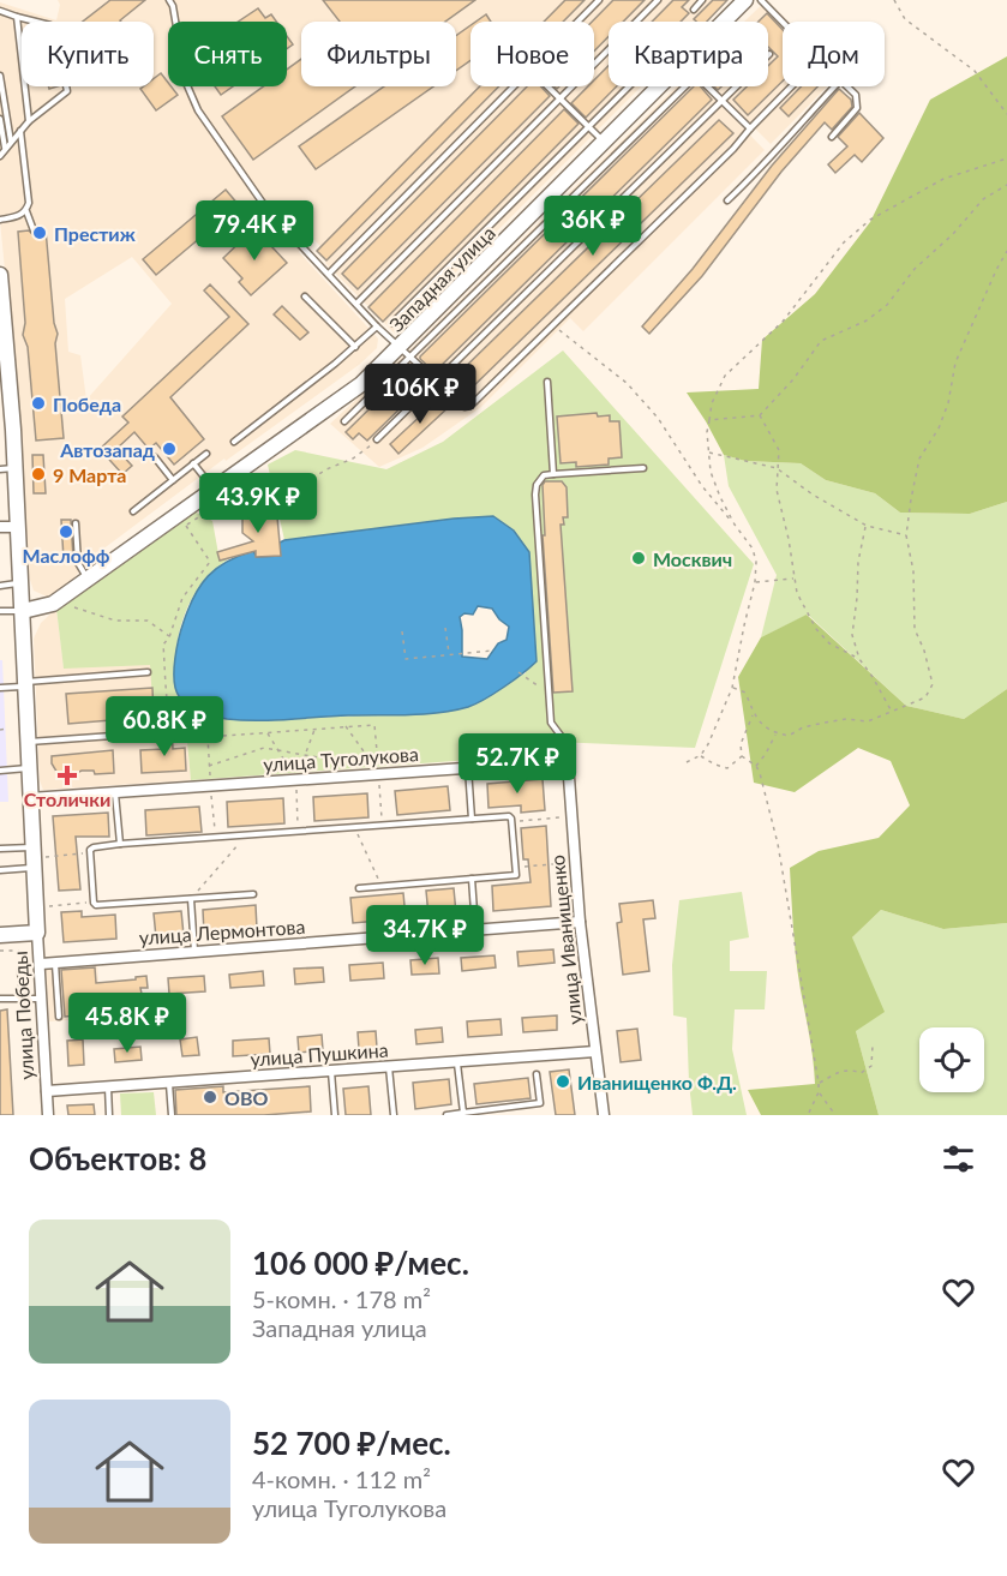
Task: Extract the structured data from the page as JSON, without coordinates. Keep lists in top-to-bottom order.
{
  "streets": {
    "street": [
      "Западная улица",
      "улица Туголукова",
      "улица Лермонтова",
      "улица Иванищенко",
      "улица Победы",
      "улица Пушкина"
    ]
  },
  "crossings": [
    ["Западная улица", "улица Победы"],
    ["улица Туголукова", "улица Иванищенко"],
    ["улица Туголукова", "улица Победы"],
    ["улица Лермонтова", "улица Иванищенко"],
    ["улица Лермонтова", "улица Победы"],
    ["улица Иванищенко", "улица Пушкина"],
    ["улица Победы", "улица Пушкина"]
  ],
  "places": {
    "other": [
      "Престиж",
      "Победа",
      "Автозапад",
      "9 Марта",
      "Маслофф",
      "Москвич",
      "Иванищенко Ф.Д.",
      "ОВО"
    ],
    "health": ["Столички"]
  },
  "page": {
    "chip": [
      "Купить",
      "Снять",
      "Фильтры",
      "Новое",
      "Квартира",
      "Дом"
    ],
    "price": [
      "36K ₽",
      "79.4K ₽",
      "106K ₽",
      "43.9K ₽",
      "60.8K ₽",
      "52.7K ₽",
      "34.7K ₽",
      "45.8K ₽"
    ],
    "heading": "Объектов: 8",
    "list": [
      {
        "name": "106 000 ₽/мес.",
        "note": "5-комн. · 178 m² · Западная улица"
      },
      {
        "name": "52 700 ₽/мес.",
        "note": "4-комн. · 112 m² · улица Туголукова"
      }
    ]
  }
}
